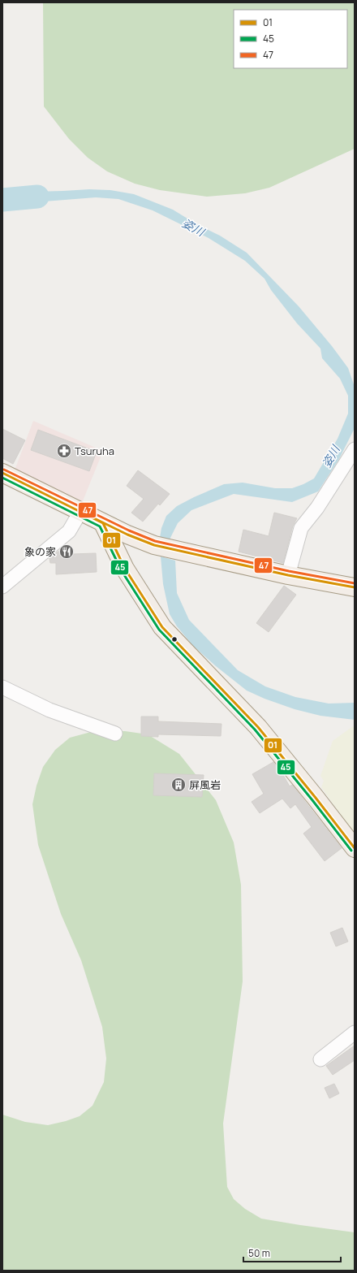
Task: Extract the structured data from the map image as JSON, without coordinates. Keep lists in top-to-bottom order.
{
  "water": ["姿川"],
  "places": {
    "pharmacy": ["Tsuruha"],
    "restaurant": ["象の家"],
    "building": ["屏風岩"]
  },
  "lines": ["transit line 47", "transit line 01", "transit line 45"],
  "legend": ["01", "45", "47"],
  "scale_bar": "50 m"
}
